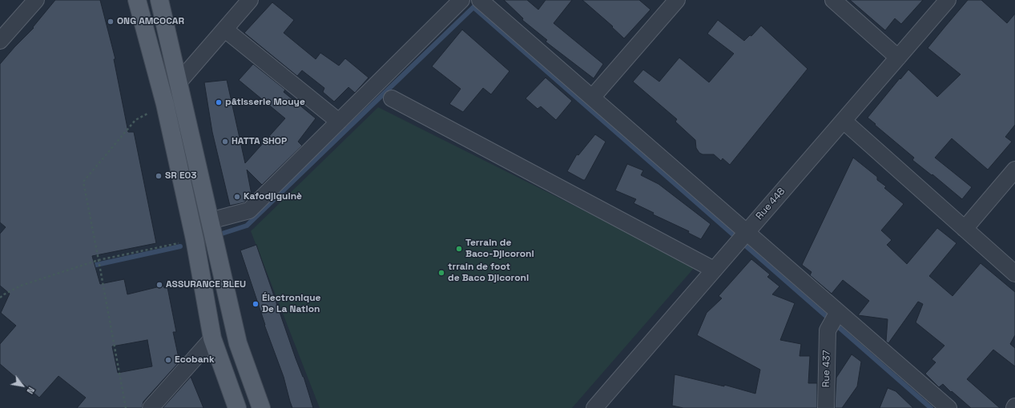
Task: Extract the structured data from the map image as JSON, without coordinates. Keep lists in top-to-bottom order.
{
  "streets": {
    "street": ["Rue 448", "Rue 437"]
  },
  "places": [
    "ONG AMCOCAR",
    "pâtisserie Mouye",
    "HATTA SHOP",
    "SR E03",
    "Kafodjiguinè",
    "Terrain de Baco-Djicoroni",
    "trrain de foot de Baco Djicoroni",
    "ASSURANCE BLEU",
    "Électronique De La Nation",
    "Ecobank"
  ],
  "north": "bottom right"
}
